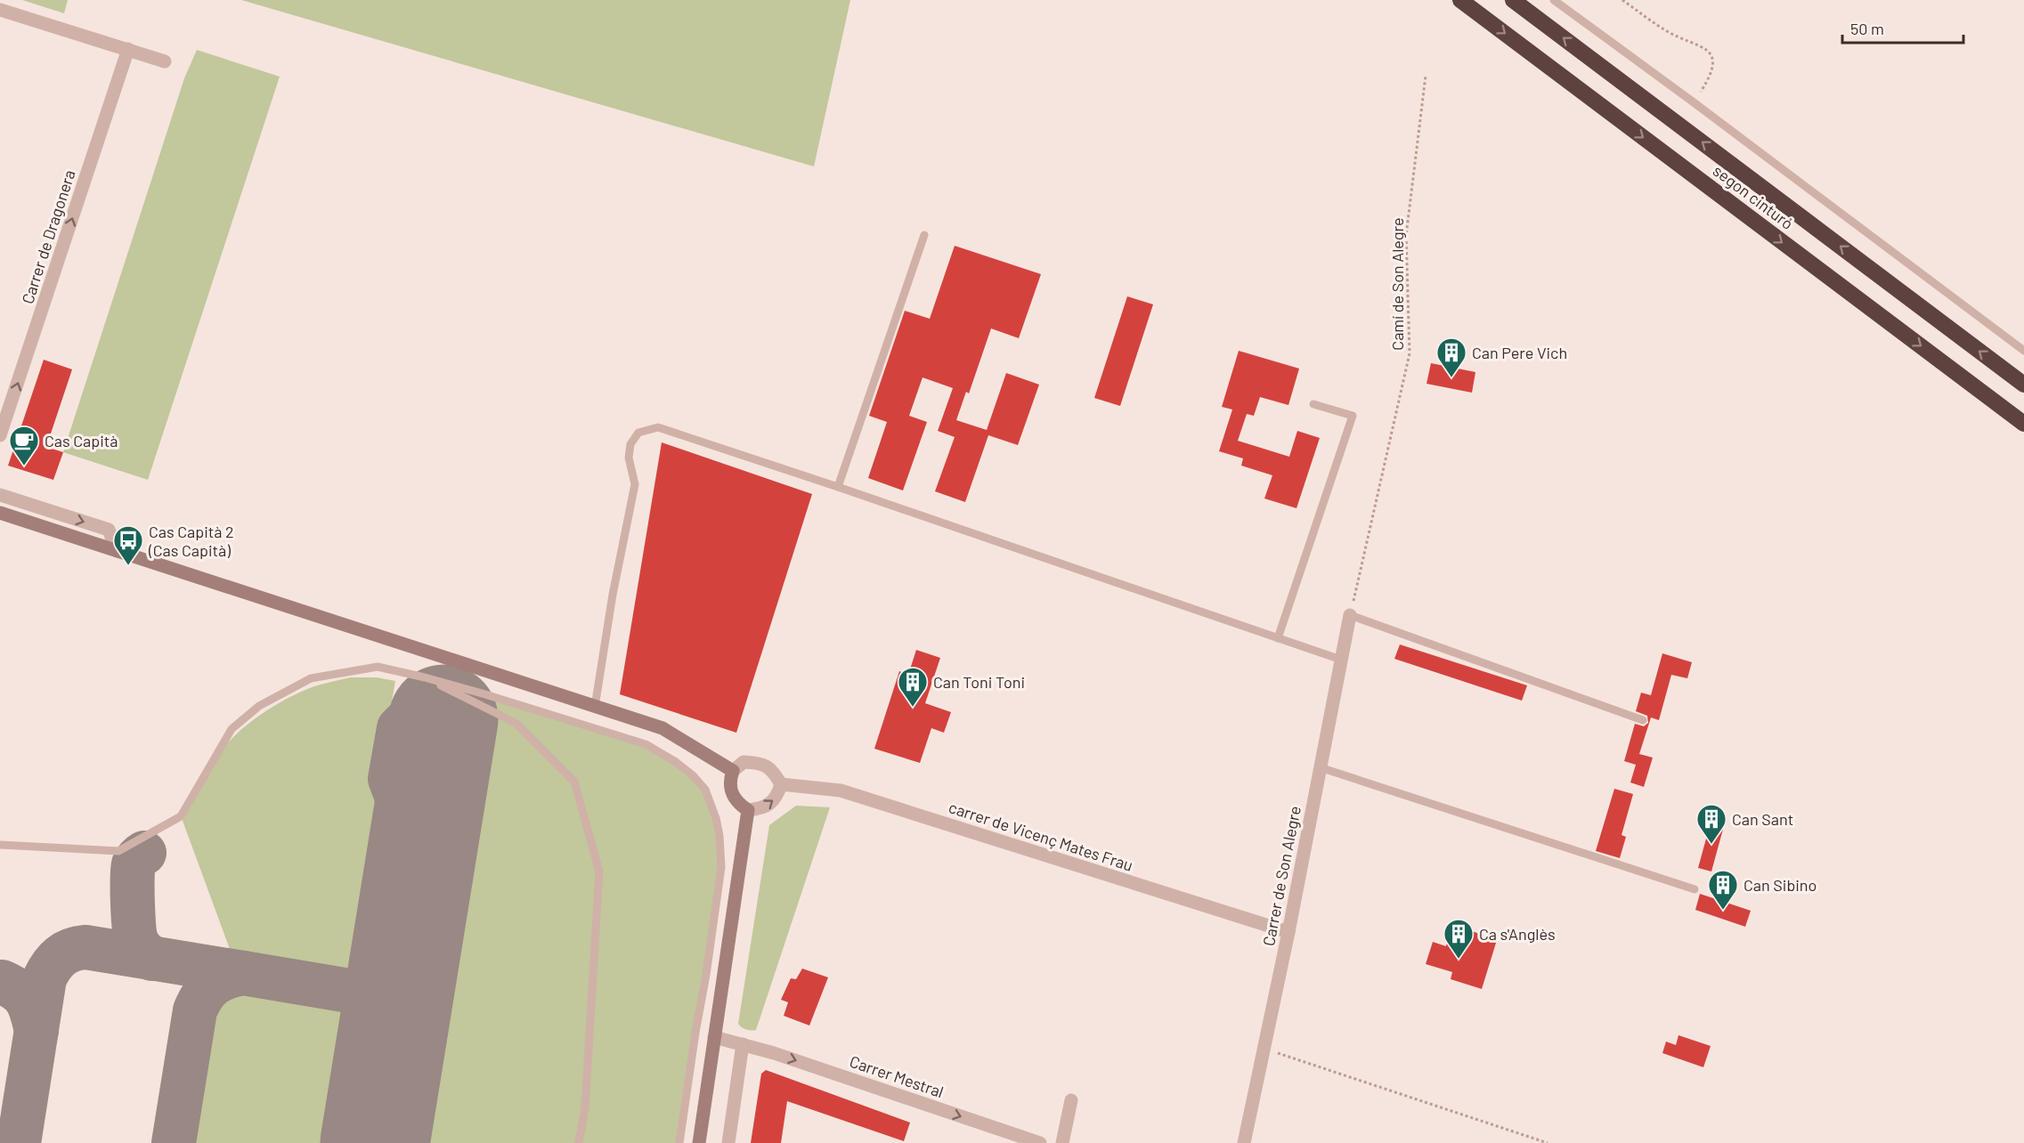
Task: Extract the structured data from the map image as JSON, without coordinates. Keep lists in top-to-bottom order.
{
  "streets": {
    "highway": ["segon cinturó"],
    "street": [
      "Carrer de Dragonera",
      "carrer de Vicenç Mates Frau",
      "Carrer de Son Alegre",
      "Carrer Mestral"
    ],
    "path": ["Camí de Son Alegre"]
  },
  "crossings": [
    ["Camí de Son Alegre", "Carrer de Son Alegre"],
    ["carrer de Vicenç Mates Frau", "Carrer de Son Alegre"]
  ],
  "one_way": ["Carrer de Dragonera", "Carrer Mestral"],
  "places": {
    "building": [
      "Can Pere Vich",
      "Can Toni Toni",
      "Can Sant",
      "Can Sibino",
      "Ca s'Anglès"
    ],
    "cafe": ["Cas Capità"],
    "bus stop": ["Cas Capità 2 (Cas Capità)"]
  },
  "scale_bar": "50 m"
}
